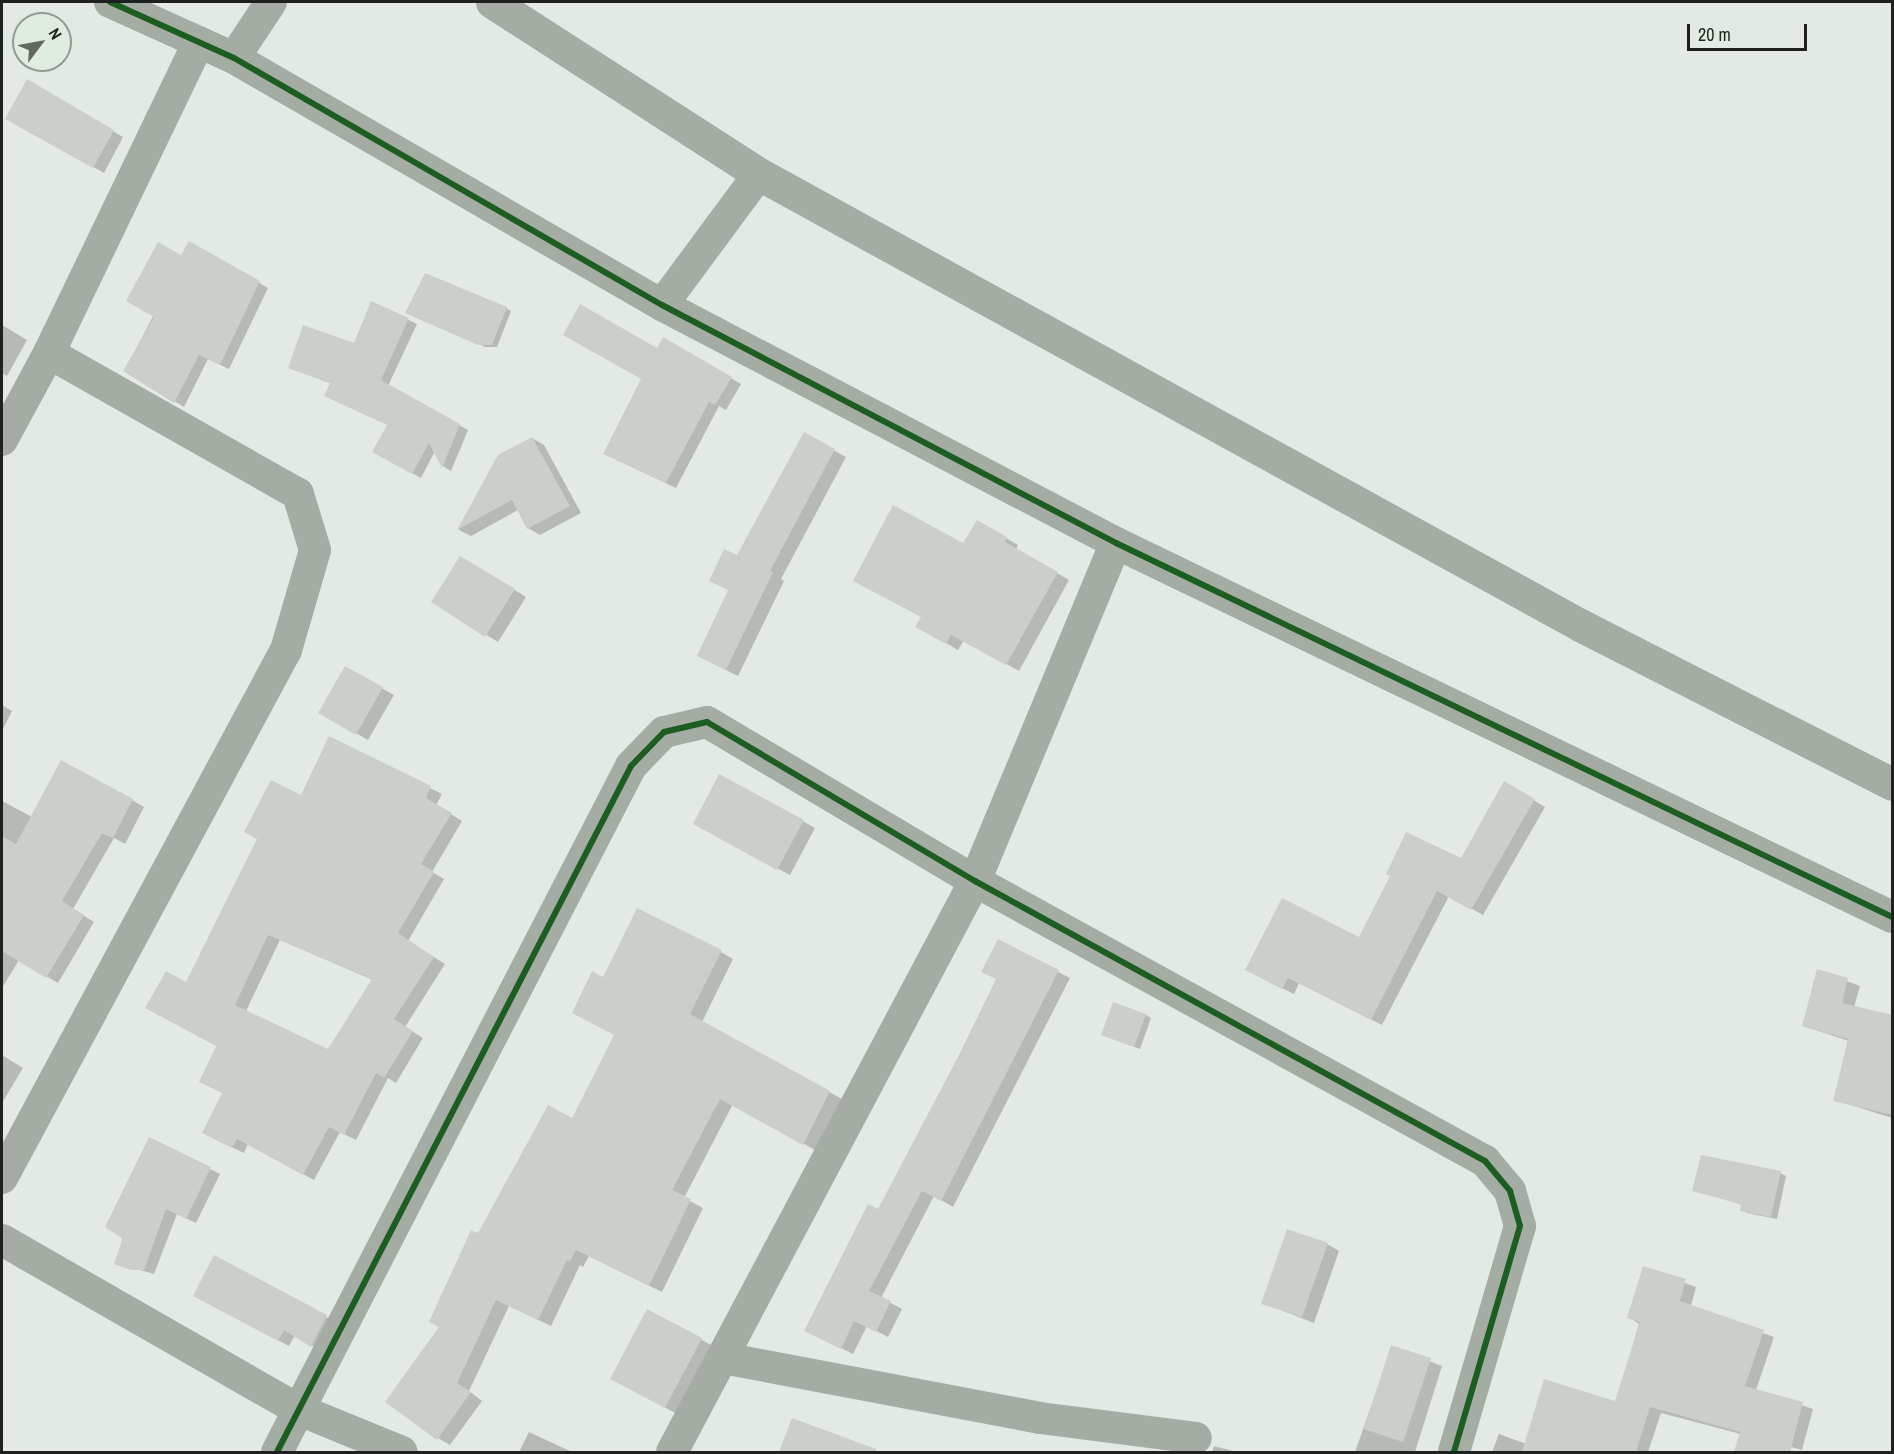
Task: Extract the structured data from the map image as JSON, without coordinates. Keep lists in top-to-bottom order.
{
  "scale_bar": "20 m",
  "north": "top right"
}
